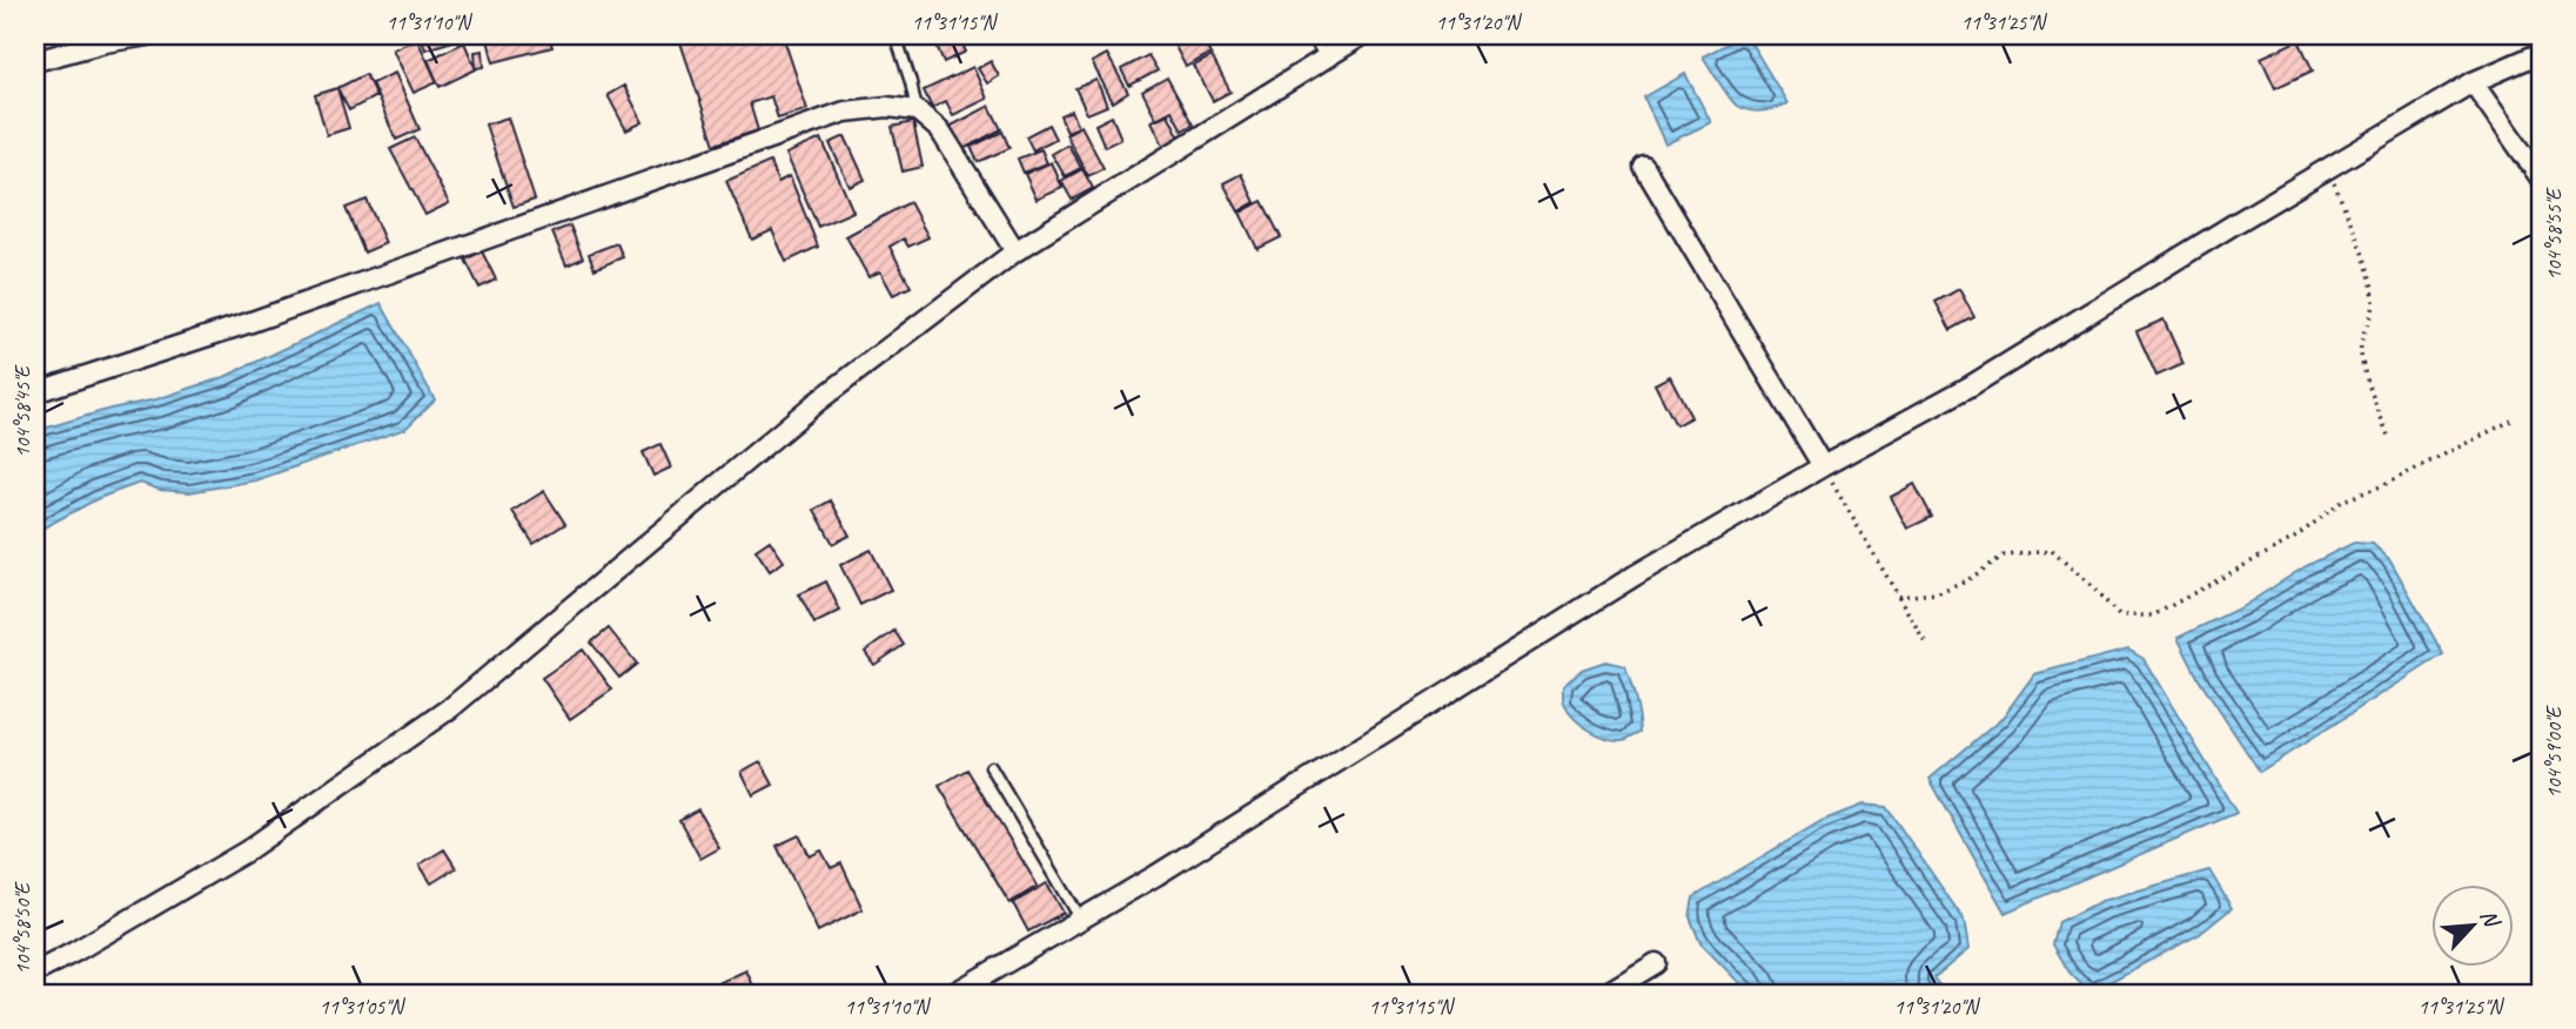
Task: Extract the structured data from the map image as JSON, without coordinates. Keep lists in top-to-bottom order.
{
  "north": "top right",
  "coordinates": [
    "11°31'10\"N",
    "11°31'15\"N",
    "11°31'20\"N",
    "11°31'25\"N",
    "104°58'55\"E",
    "104°58'45\"E",
    "104°59'00\"E",
    "104°58'50\"E",
    "11°31'05\"N"
  ]
}
